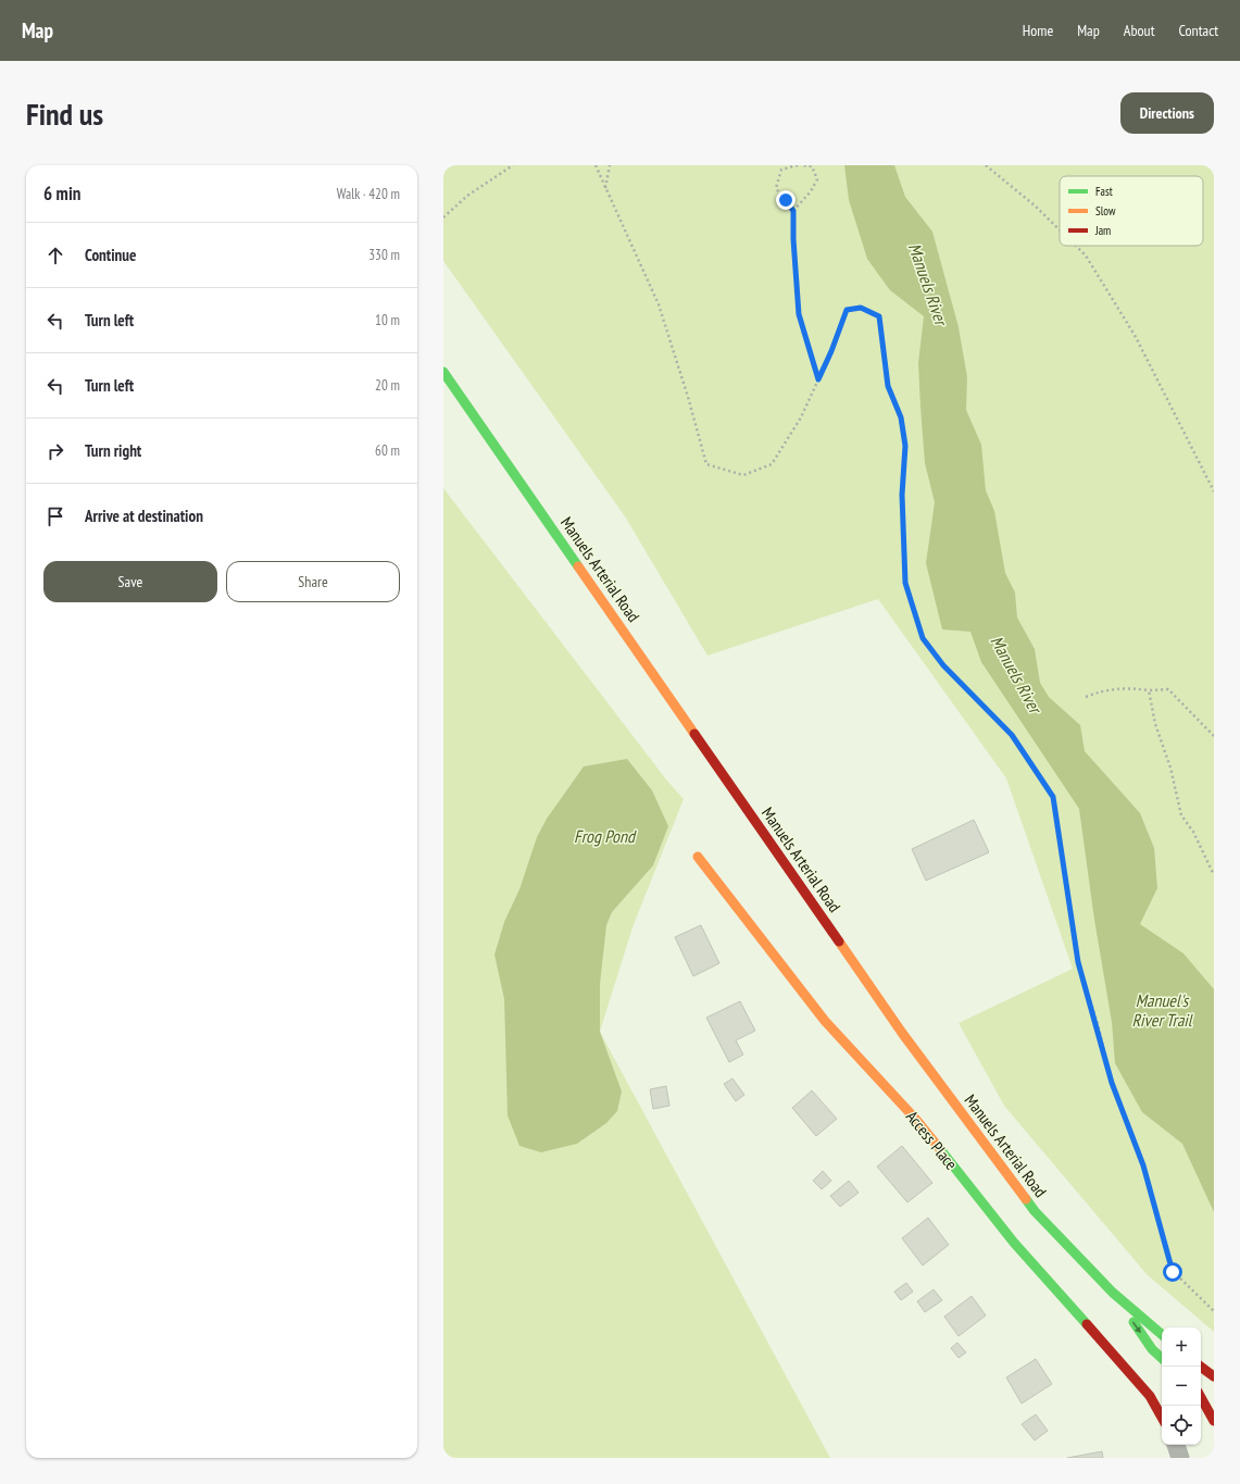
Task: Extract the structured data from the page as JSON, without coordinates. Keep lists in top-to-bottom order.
{
  "streets": {
    "main road": ["Manuels Arterial Road", "Access Place"]
  },
  "water": ["Manuels River", "Frog Pond", "Manuel's River Trail"],
  "legend": ["Fast", "Slow", "Jam"],
  "page": {
    "header": "Map",
    "nav": [
      "Home",
      "Map",
      "About",
      "Contact"
    ],
    "buttons": [
      "Directions",
      ["Save", "Share"]
    ],
    "title": "Find us",
    "heading": ["6 min", "Walk · 420 m"],
    "list": [
      ["Continue", "330 m"],
      ["Turn left", "10 m"],
      ["Turn left", "20 m"],
      ["Turn right", "60 m"],
      "Arrive at destination"
    ],
    "map_buttons": ["+", "−"]
  }
}
